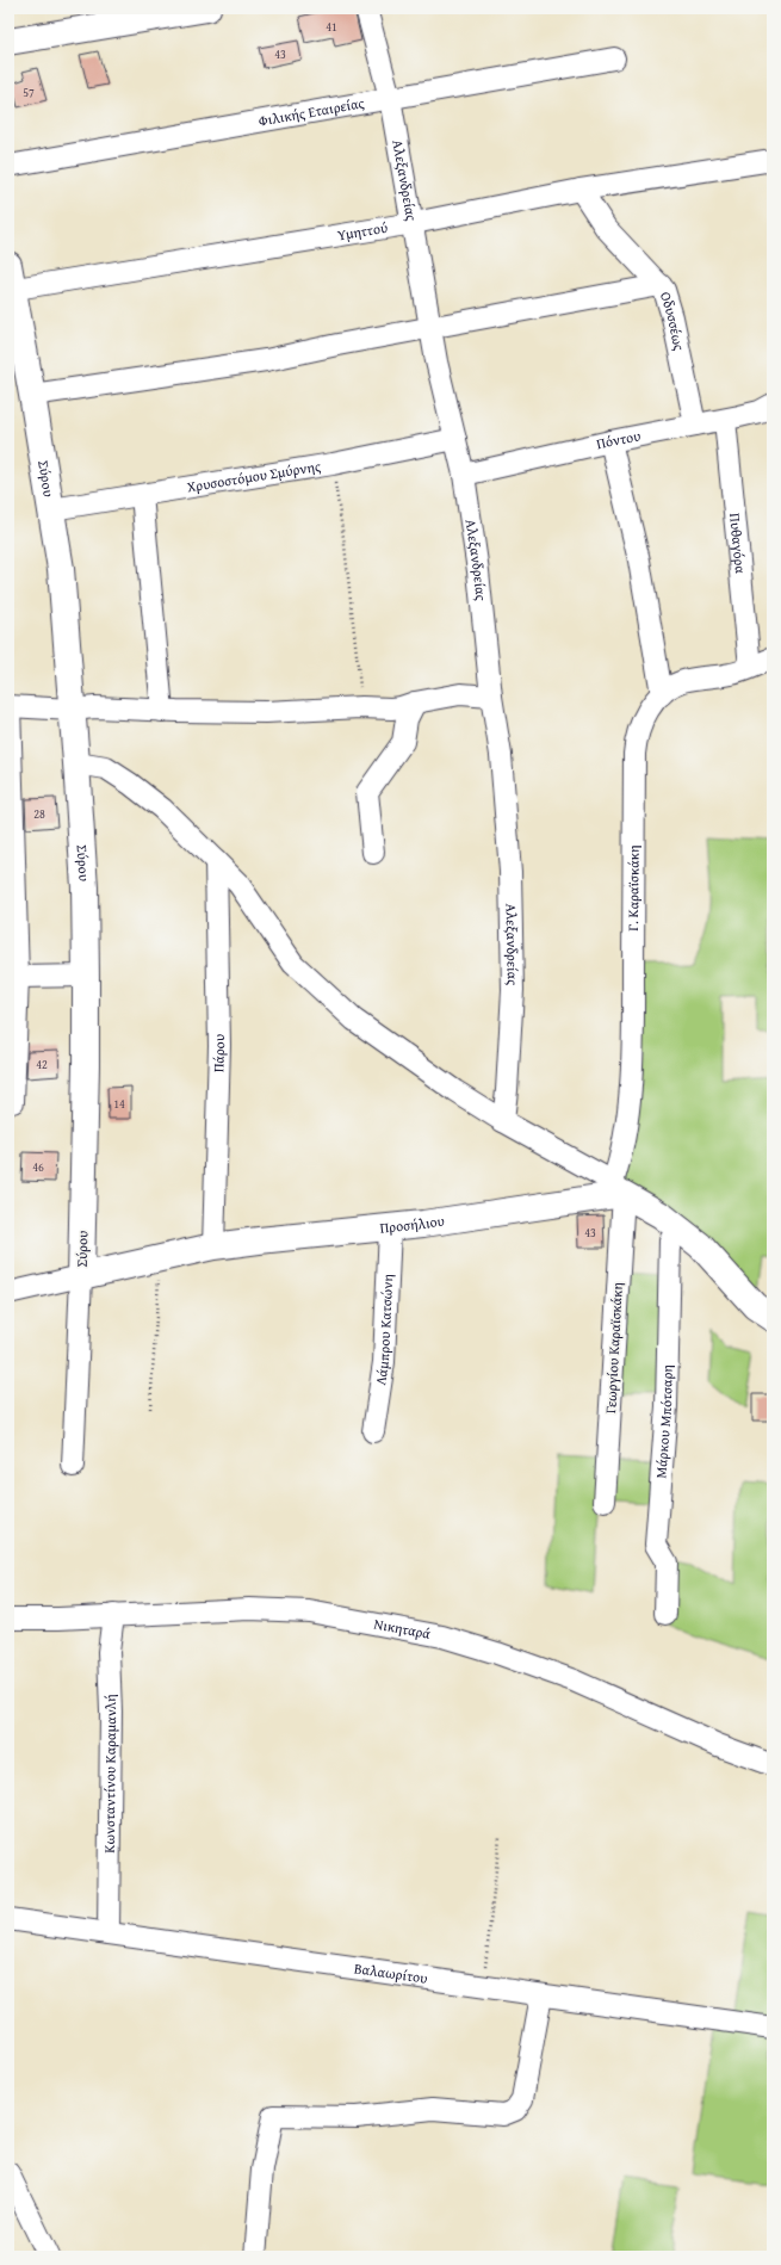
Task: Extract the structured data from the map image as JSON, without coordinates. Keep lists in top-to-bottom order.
{
  "streets": {
    "street": [
      "Φιλικής Εταιρείας",
      "Αλεξανδρείας",
      "Υμηττού",
      "Οδυσσέως",
      "Πόντου",
      "Χρυσοστόμου Σμύρνης",
      "Σύρου",
      "Πυθαγόρα",
      "Γ. Καραϊσκάκη",
      "Πάρου",
      "Προσήλιου",
      "Λάμπρου Κατσώνη",
      "Γεωργίου Καραϊσκάκη",
      "Μάρκου Μπότσαρη",
      "Νικηταρά",
      "Κωνσταντίνου Καραμανλή",
      "Βαλαωρίτου"
    ]
  },
  "crossings": [
    ["Φιλικής Εταιρείας", "Αλεξανδρείας"],
    ["Αλεξανδρείας", "Υμηττού"],
    ["Αλεξανδρείας", "Πόντου"],
    ["Αλεξανδρείας", "Χρυσοστόμου Σμύρνης"],
    ["Υμηττού", "Οδυσσέως"],
    ["Υμηττού", "Σύρου"],
    ["Οδυσσέως", "Πόντου"],
    ["Πόντου", "Πυθαγόρα"],
    ["Χρυσοστόμου Σμύρνης", "Σύρου"],
    ["Σύρου", "Προσήλιου"],
    ["Πυθαγόρα", "Γ. Καραϊσκάκη"],
    ["Γ. Καραϊσκάκη", "Προσήλιου"],
    ["Γ. Καραϊσκάκη", "Γεωργίου Καραϊσκάκη"],
    ["Πάρου", "Προσήλιου"],
    ["Προσήλιου", "Λάμπρου Κατσώνη"],
    ["Προσήλιου", "Γεωργίου Καραϊσκάκη"],
    ["Νικηταρά", "Κωνσταντίνου Καραμανλή"],
    ["Κωνσταντίνου Καραμανλή", "Βαλαωρίτου"]
  ],
  "house_numbers": [
    "41",
    "43",
    "57",
    "28",
    "42",
    "14",
    "46",
    "43"
  ]
}
